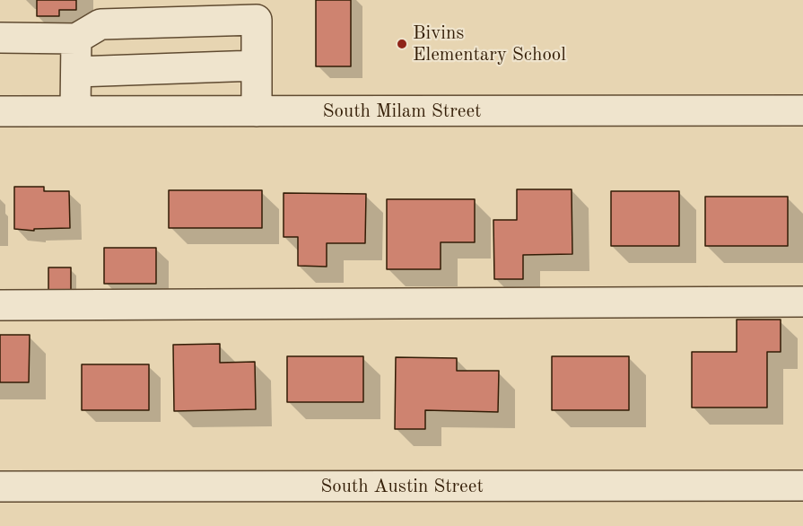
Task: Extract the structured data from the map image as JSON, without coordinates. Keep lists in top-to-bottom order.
{
  "streets": {
    "street": ["South Milam Street", "South Austin Street"]
  },
  "places": ["Bivins Elementary School"]
}
